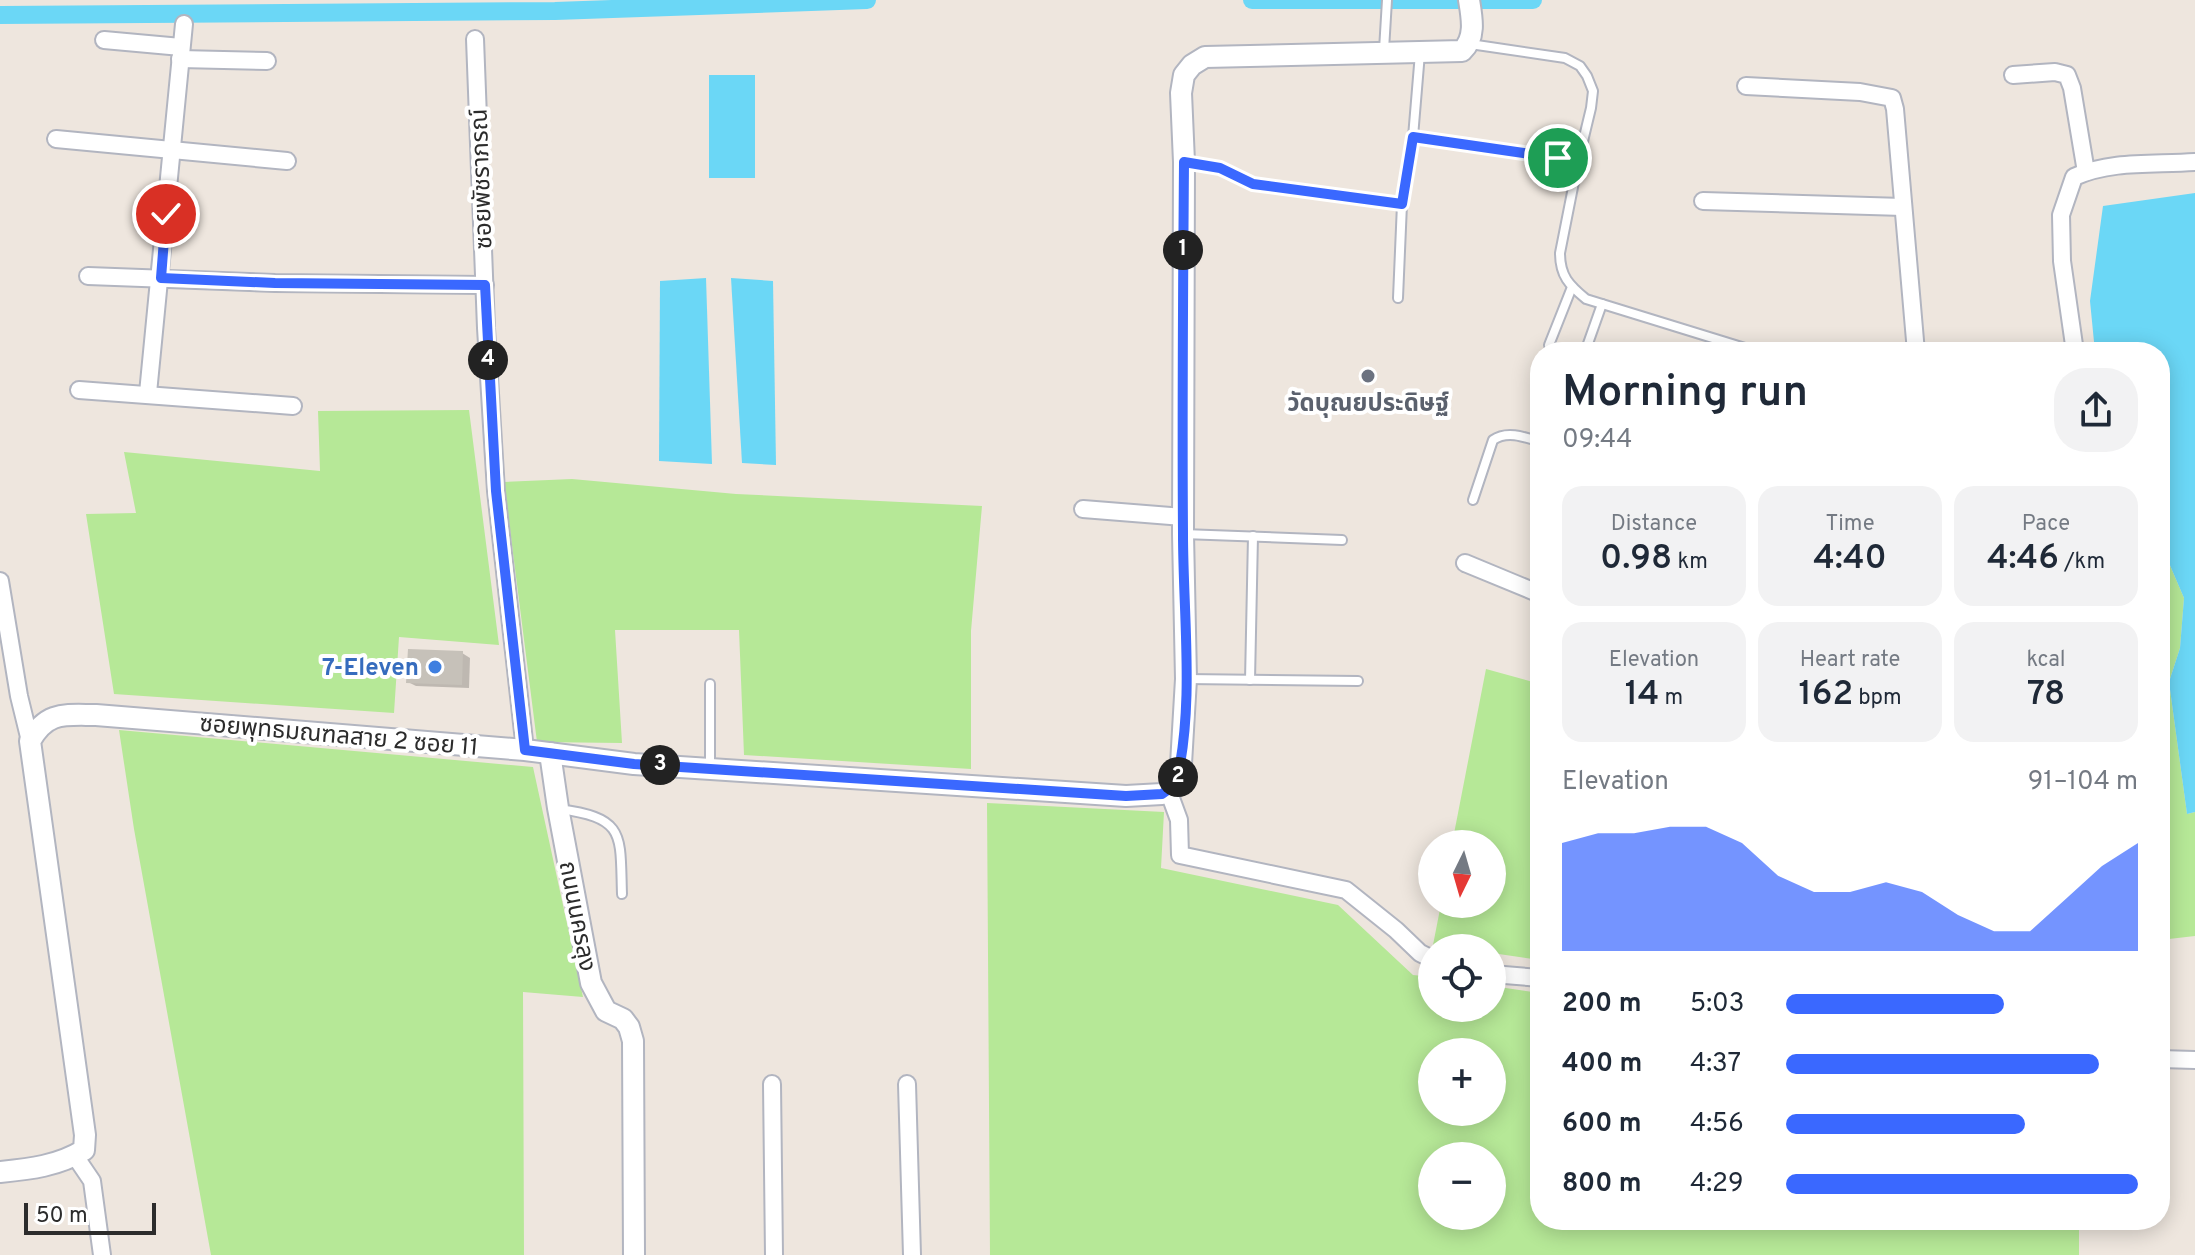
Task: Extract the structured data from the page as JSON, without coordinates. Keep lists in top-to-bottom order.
{
  "streets": {
    "street": ["ซอยพัชราภรณ์", "ซอยพุทธมณฑลสาย 2 ซอย 11", "ถนนนครลุง"]
  },
  "crossings": [
    ["ซอยพัชราภรณ์", "ซอยพุทธมณฑลสาย 2 ซอย 11"],
    ["ซอยพุทธมณฑลสาย 2 ซอย 11", "ถนนนครลุง"]
  ],
  "places": ["วัดบุณยประดิษฐ์", "7-Eleven"],
  "scale_bar": "50 m",
  "north": "bottom",
  "page": {
    "pins": [
      "1",
      "4",
      "3",
      "2"
    ],
    "heading": ["Morning run", "09:44"],
    "stats": [
      ["Distance", "0.98 km"],
      ["Time", "4:40"],
      ["Pace", "4:46 /km"],
      ["Elevation", "14 m"],
      ["Heart rate", "162 bpm"],
      ["kcal", "78"]
    ],
    "chart": ["Elevation", "91–104 m"],
    "map_buttons": ["+", "−"],
    "list": [
      {
        "name": "200 m",
        "note": "5:03"
      },
      {
        "name": "400 m",
        "note": "4:37"
      },
      {
        "name": "600 m",
        "note": "4:56"
      },
      {
        "name": "800 m",
        "note": "4:29"
      }
    ],
    "scale": "50 m"
  }
}
